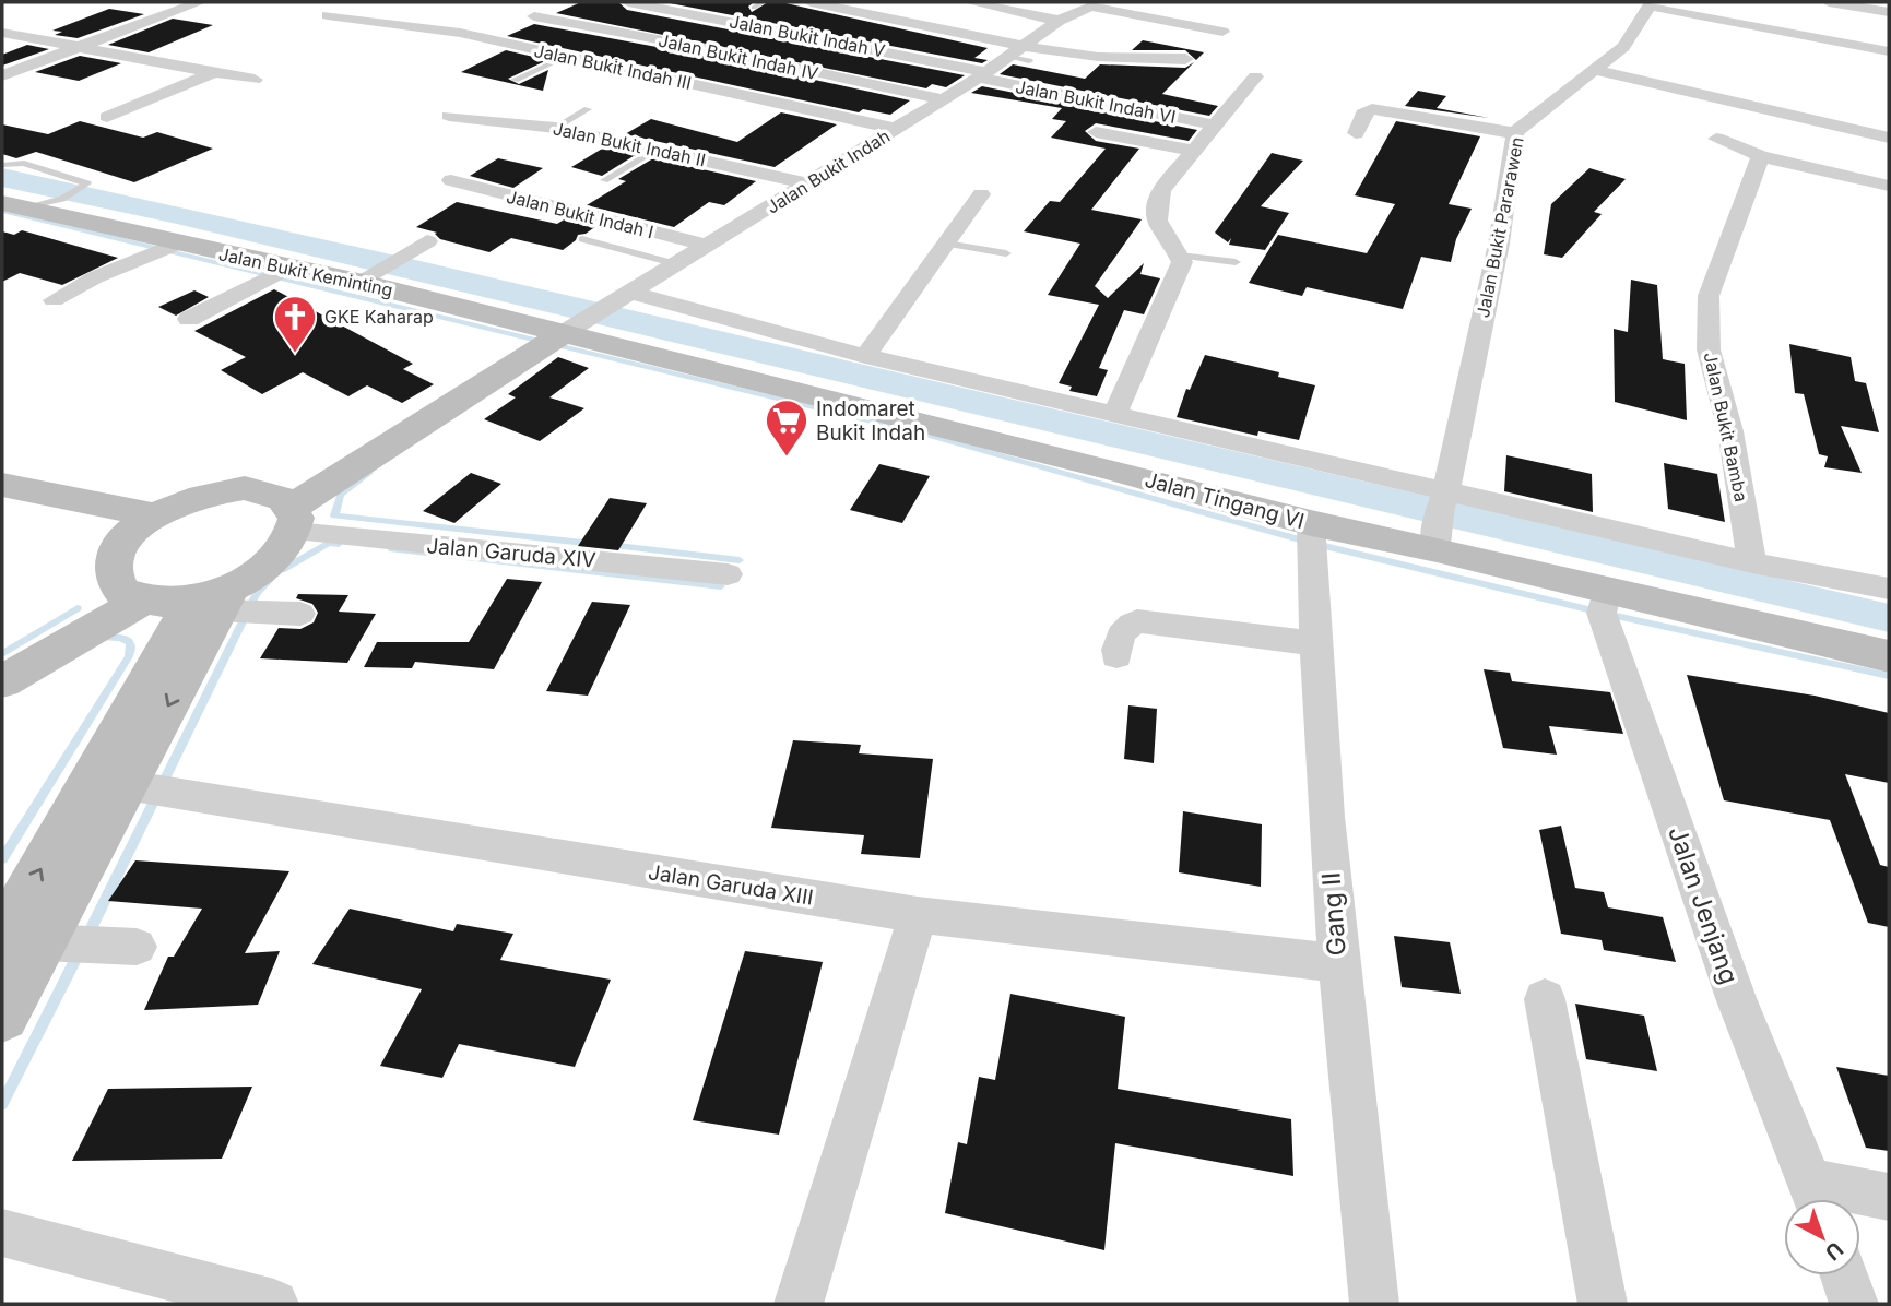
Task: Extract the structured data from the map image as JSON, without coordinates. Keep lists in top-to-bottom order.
{
  "streets": {
    "main road": ["Jalan Bukit Keminting", "Jalan Tingang VI"],
    "street": [
      "Jalan Bukit Indah V",
      "Jalan Bukit Indah IV",
      "Jalan Bukit Indah III",
      "Jalan Bukit Indah VI",
      "Jalan Bukit Indah II",
      "Jalan Bukit Indah",
      "Jalan Bukit Indah I",
      "Jalan Bukit Pararawen",
      "Jalan Bukit Bamba",
      "Jalan Garuda XIV",
      "Jalan Garuda XIII",
      "Jalan Jenjang",
      "Gang II"
    ]
  },
  "crossings": [
    ["Jalan Bukit Indah V", "Jalan Bukit Indah VI"],
    ["Jalan Bukit Indah V", "Jalan Bukit Indah"],
    ["Jalan Bukit Indah IV", "Jalan Bukit Indah"],
    ["Jalan Bukit Indah III", "Jalan Bukit Indah"],
    ["Jalan Bukit Indah VI", "Jalan Bukit Indah"],
    ["Jalan Bukit Indah II", "Jalan Bukit Indah"],
    ["Jalan Bukit Indah", "Jalan Bukit Indah I"],
    ["Jalan Bukit Indah", "Jalan Bukit Keminting"],
    ["Jalan Bukit Indah", "Jalan Tingang VI"],
    ["Jalan Bukit Pararawen", "Jalan Tingang VI"],
    ["Jalan Bukit Keminting", "Jalan Tingang VI"],
    ["Jalan Tingang VI", "Jalan Jenjang"],
    ["Jalan Tingang VI", "Gang II"],
    ["Jalan Garuda XIII", "Gang II"]
  ],
  "places": {
    "church": ["GKE Kaharap"],
    "supermarket": ["Indomaret Bukit Indah"]
  },
  "north": "bottom right"
}
